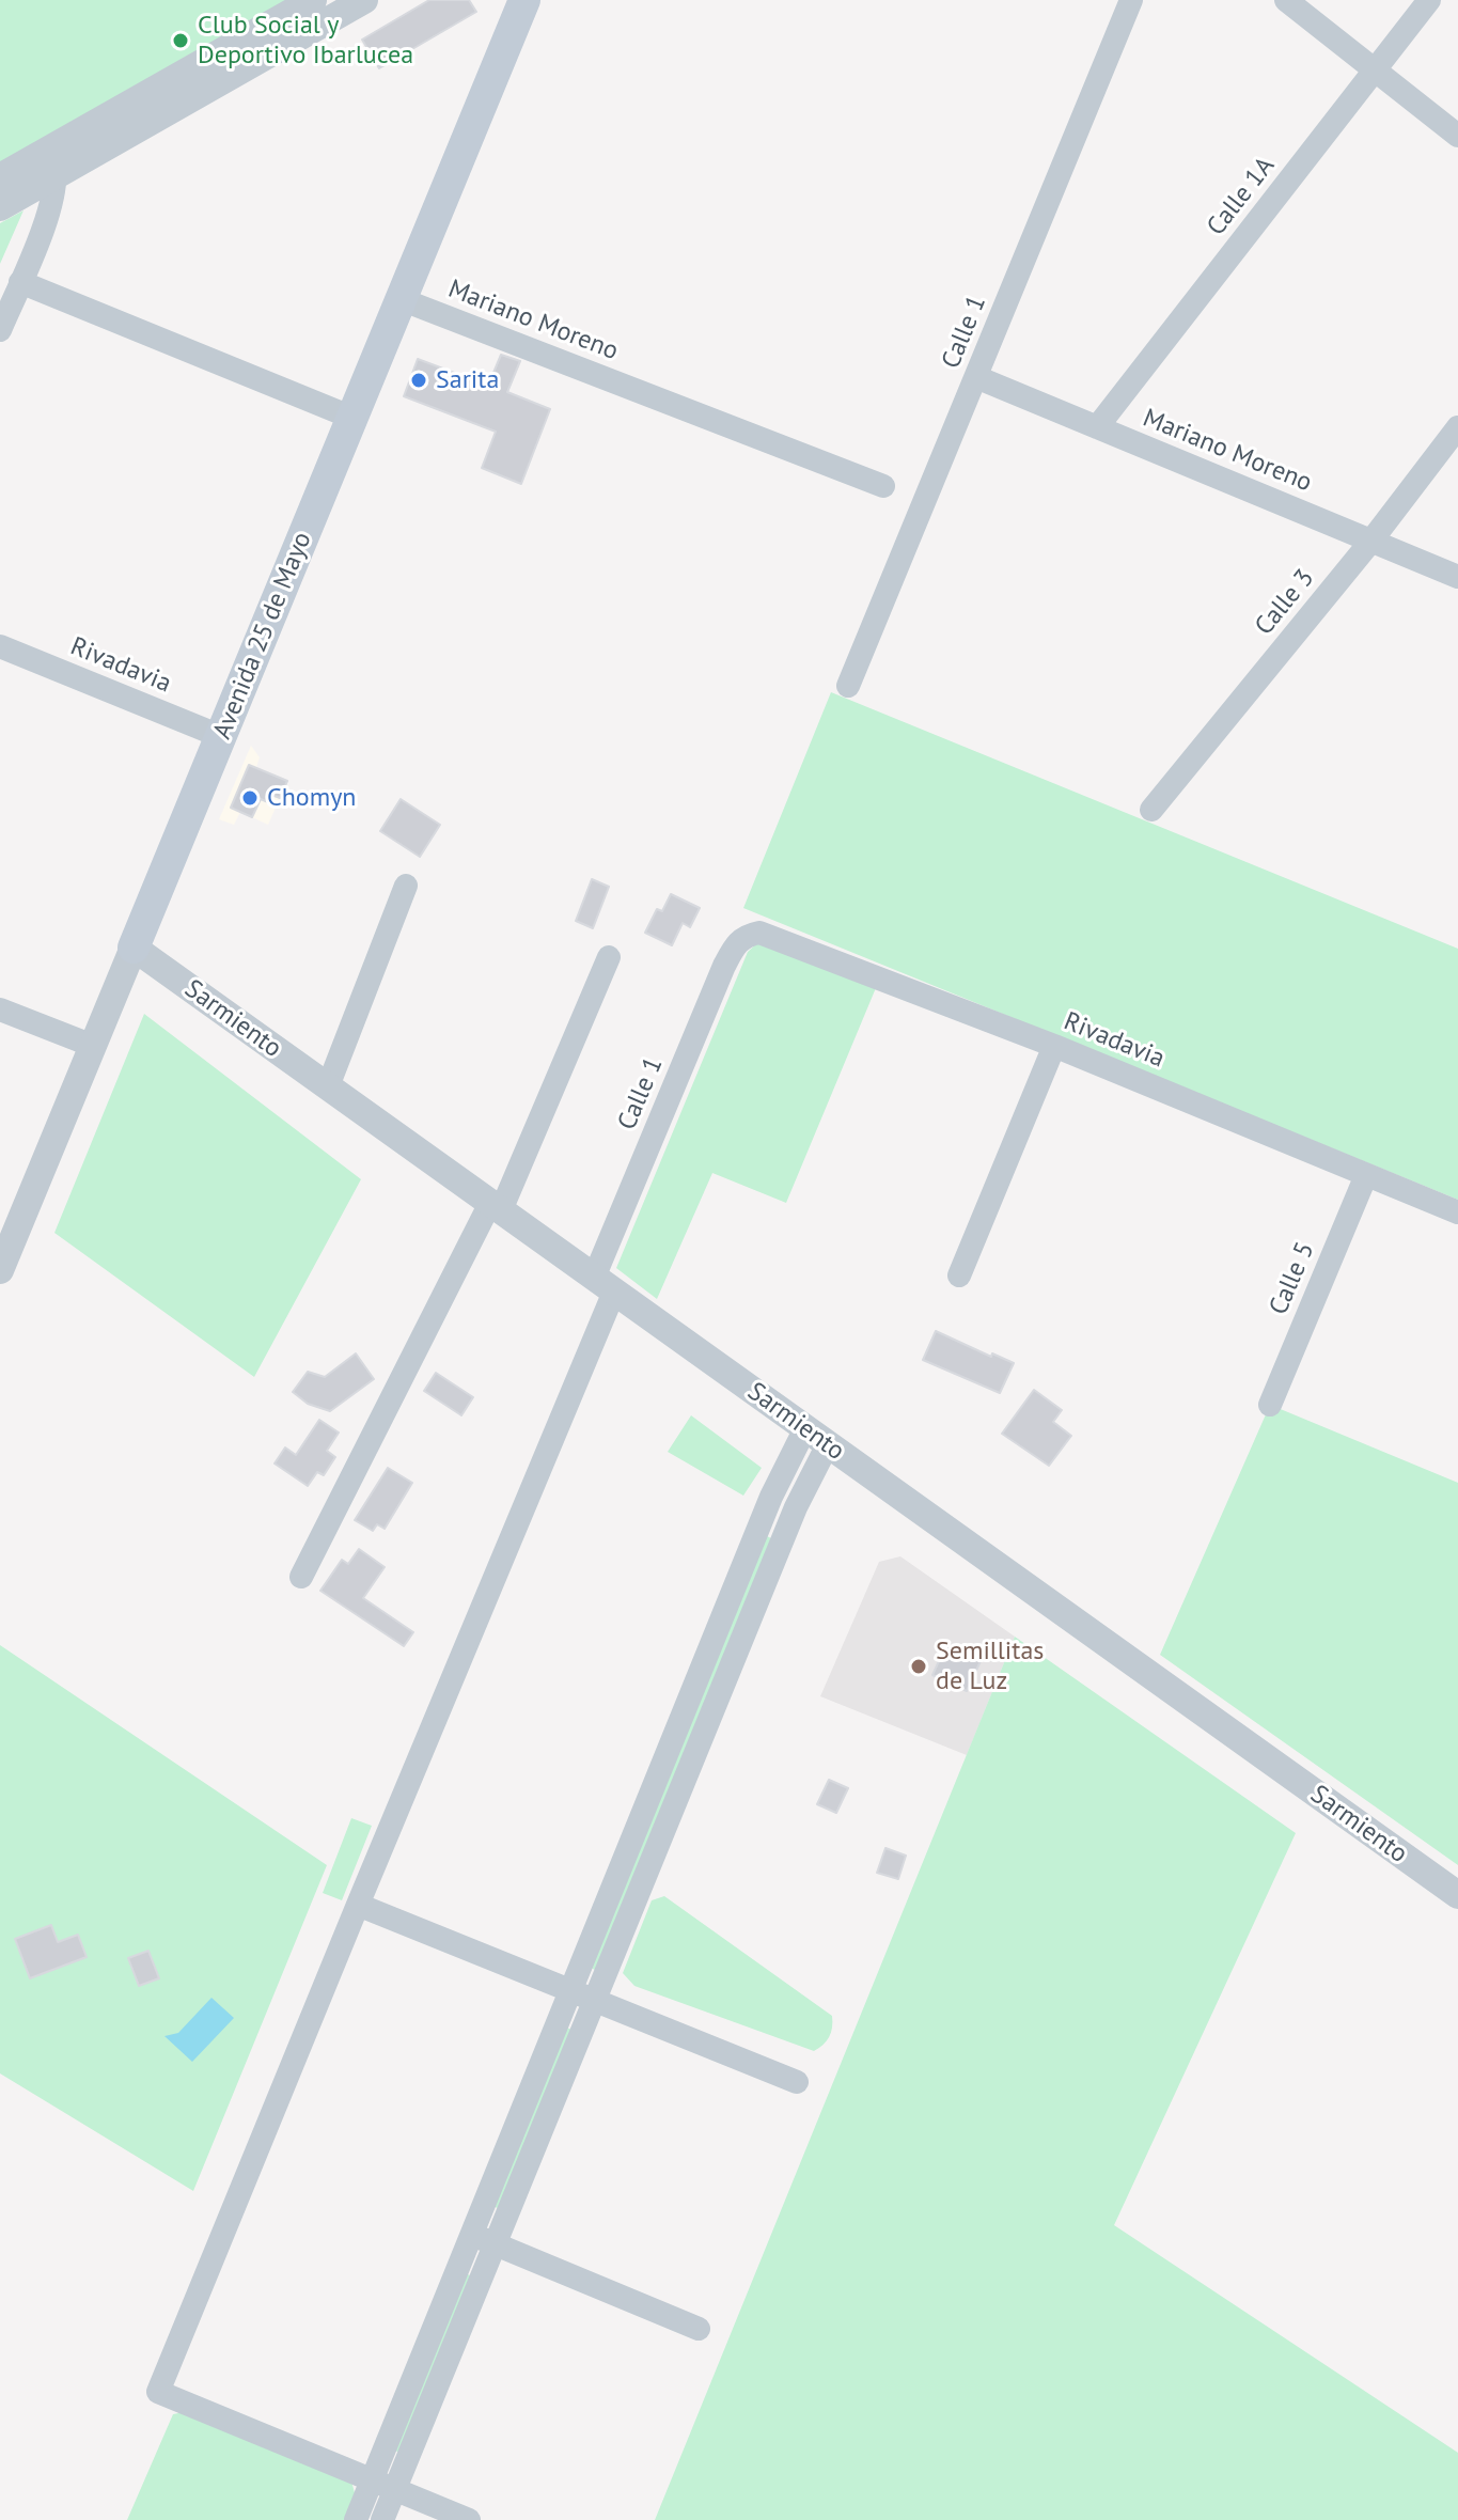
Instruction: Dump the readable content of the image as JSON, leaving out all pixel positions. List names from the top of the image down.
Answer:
{
  "streets": {
    "main road": ["Avenida 25 de Mayo"],
    "street": [
      "Calle 1A",
      "Mariano Moreno",
      "Calle 1",
      "Calle 3",
      "Rivadavia",
      "Sarmiento",
      "Calle 5"
    ]
  },
  "crossings": [
    ["Calle 1A", "Mariano Moreno"],
    ["Mariano Moreno", "Calle 1"],
    ["Mariano Moreno", "Calle 3"],
    ["Mariano Moreno", "Avenida 25 de Mayo"],
    ["Calle 1", "Rivadavia"],
    ["Calle 1", "Sarmiento"],
    ["Avenida 25 de Mayo", "Rivadavia"],
    ["Avenida 25 de Mayo", "Sarmiento"],
    ["Rivadavia", "Calle 5"]
  ],
  "places": [
    "Club Social y Deportivo Ibarlucea",
    "Sarita",
    "Chomyn",
    "Semillitas de Luz"
  ]
}
